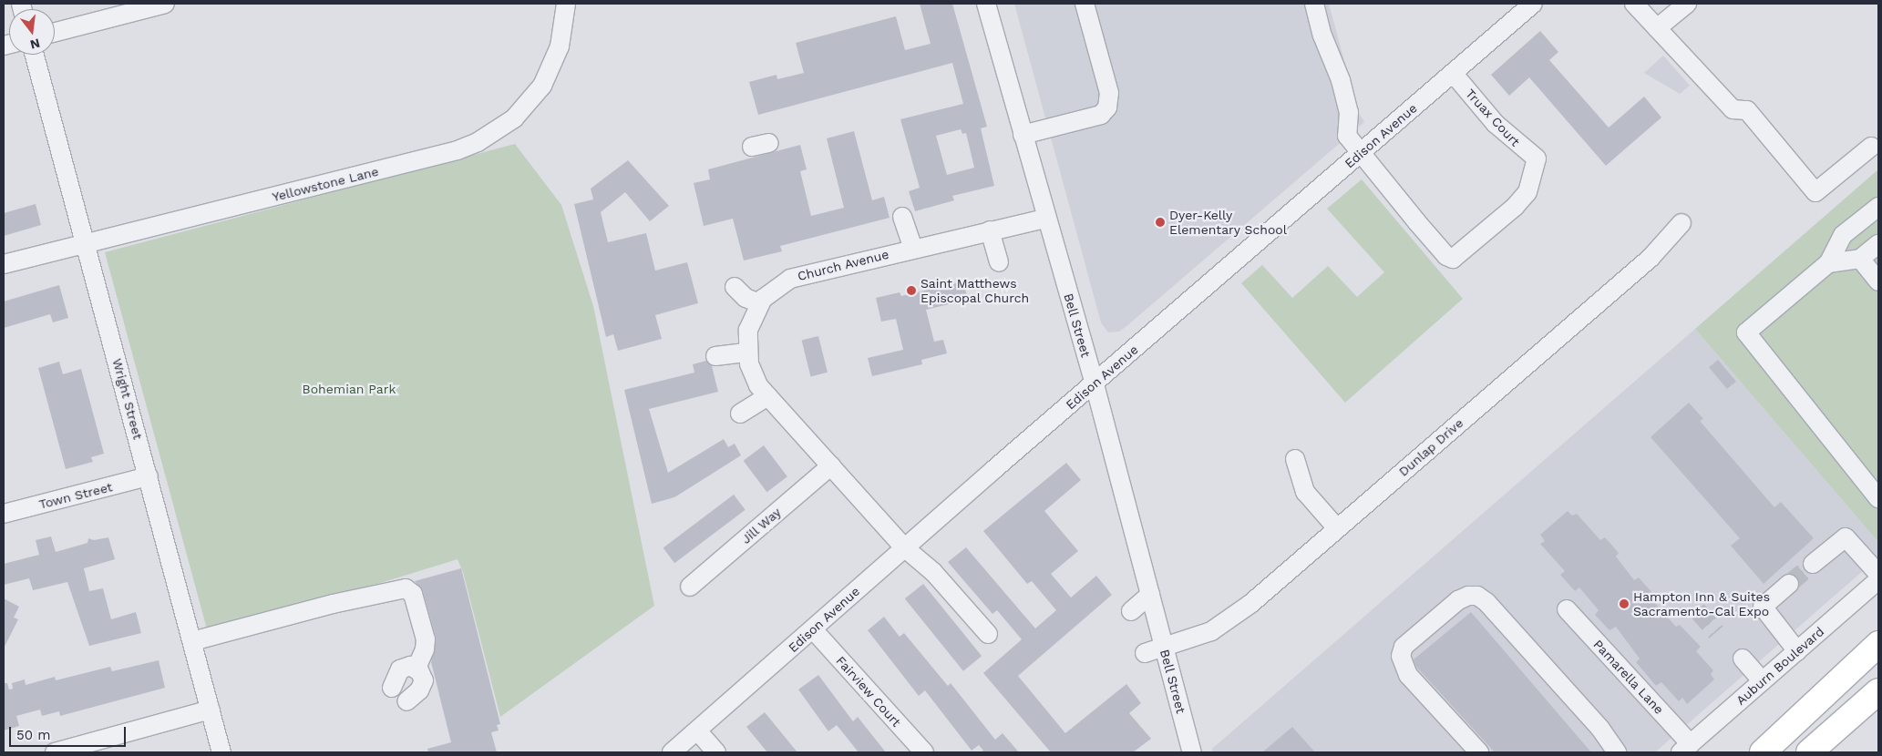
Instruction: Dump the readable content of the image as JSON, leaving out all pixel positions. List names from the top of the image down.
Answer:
{
  "streets": {
    "street": [
      "Truax Court",
      "Edison Avenue",
      "Yellowstone Lane",
      "Church Avenue",
      "Bell Street",
      "Wright Street",
      "Dunlap Drive",
      "Town Street",
      "Jill Way",
      "Auburn Boulevard",
      "Pamarella Lane",
      "Fairview Court"
    ]
  },
  "crossings": [
    ["Truax Court", "Edison Avenue"],
    ["Edison Avenue", "Church Avenue"],
    ["Edison Avenue", "Bell Street"],
    ["Edison Avenue", "Fairview Court"],
    ["Yellowstone Lane", "Wright Street"],
    ["Church Avenue", "Bell Street"],
    ["Church Avenue", "Jill Way"],
    ["Bell Street", "Dunlap Drive"],
    ["Wright Street", "Town Street"],
    ["Auburn Boulevard", "Pamarella Lane"]
  ],
  "parks": ["Bohemian Park"],
  "places": ["Dyer-Kelly Elementary School", "Saint Matthews Episcopal Church", "Hampton Inn & Suites Sacramento-Cal Expo"],
  "scale_bar": "50 m",
  "north": "bottom"
}
